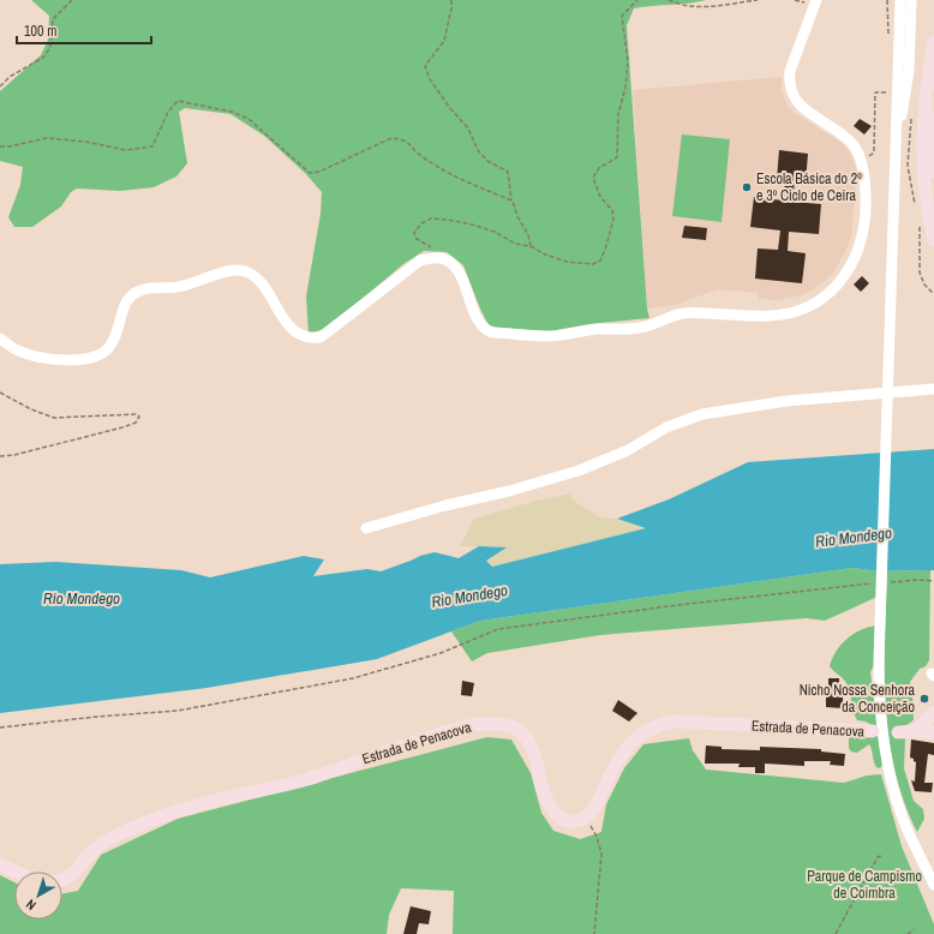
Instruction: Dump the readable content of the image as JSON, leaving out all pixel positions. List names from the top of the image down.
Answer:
{
  "streets": {
    "main road": ["Estrada de Penacova"]
  },
  "water": ["Rio Mondego"],
  "parks": ["Parque de Campismo de Coimbra"],
  "places": ["Escola Básica do 2º e 3º Ciclo de Ceira", "Nicho Nossa Senhora da Conceição"],
  "scale_bar": "100 m",
  "north": "bottom left"
}
